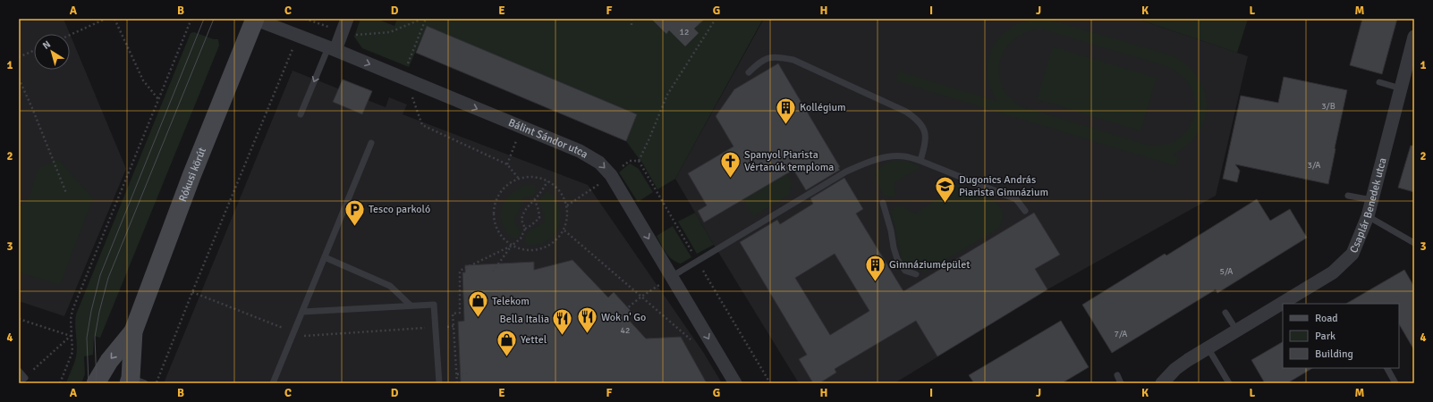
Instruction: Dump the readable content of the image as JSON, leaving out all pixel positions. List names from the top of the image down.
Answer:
{
  "streets": {
    "main road": ["Rókusi körút"],
    "street": ["Bálint Sándor utca", "Csaplár Benedek utca"]
  },
  "crossings": [
    ["Bálint Sándor utca", "Rókusi körút"]
  ],
  "one_way": ["Bálint Sándor utca"],
  "places": {
    "building": ["Kollégium", "Gimnáziumépület"],
    "church": ["Spanyol Piarista Vértanúk temploma"],
    "school or university": ["Dugonics András Piarista Gimnázium"],
    "parking": ["Tesco parkoló"],
    "shop": ["Telekom", "Yettel"],
    "restaurant": ["Wok n' Go", "Bella Italia"]
  },
  "house_numbers": [
    "12",
    "3/B",
    "3/A",
    "5/A",
    "42",
    "7/A"
  ],
  "legend": ["Road", "Park", "Building"],
  "north": "top left",
  "grid": {
    "columns": [
      "A",
      "B",
      "C",
      "D",
      "E",
      "F",
      "G",
      "H",
      "I",
      "J",
      "K",
      "L",
      "M"
    ],
    "rows": [
      "1",
      "2",
      "3",
      "4"
    ]
  }
}
